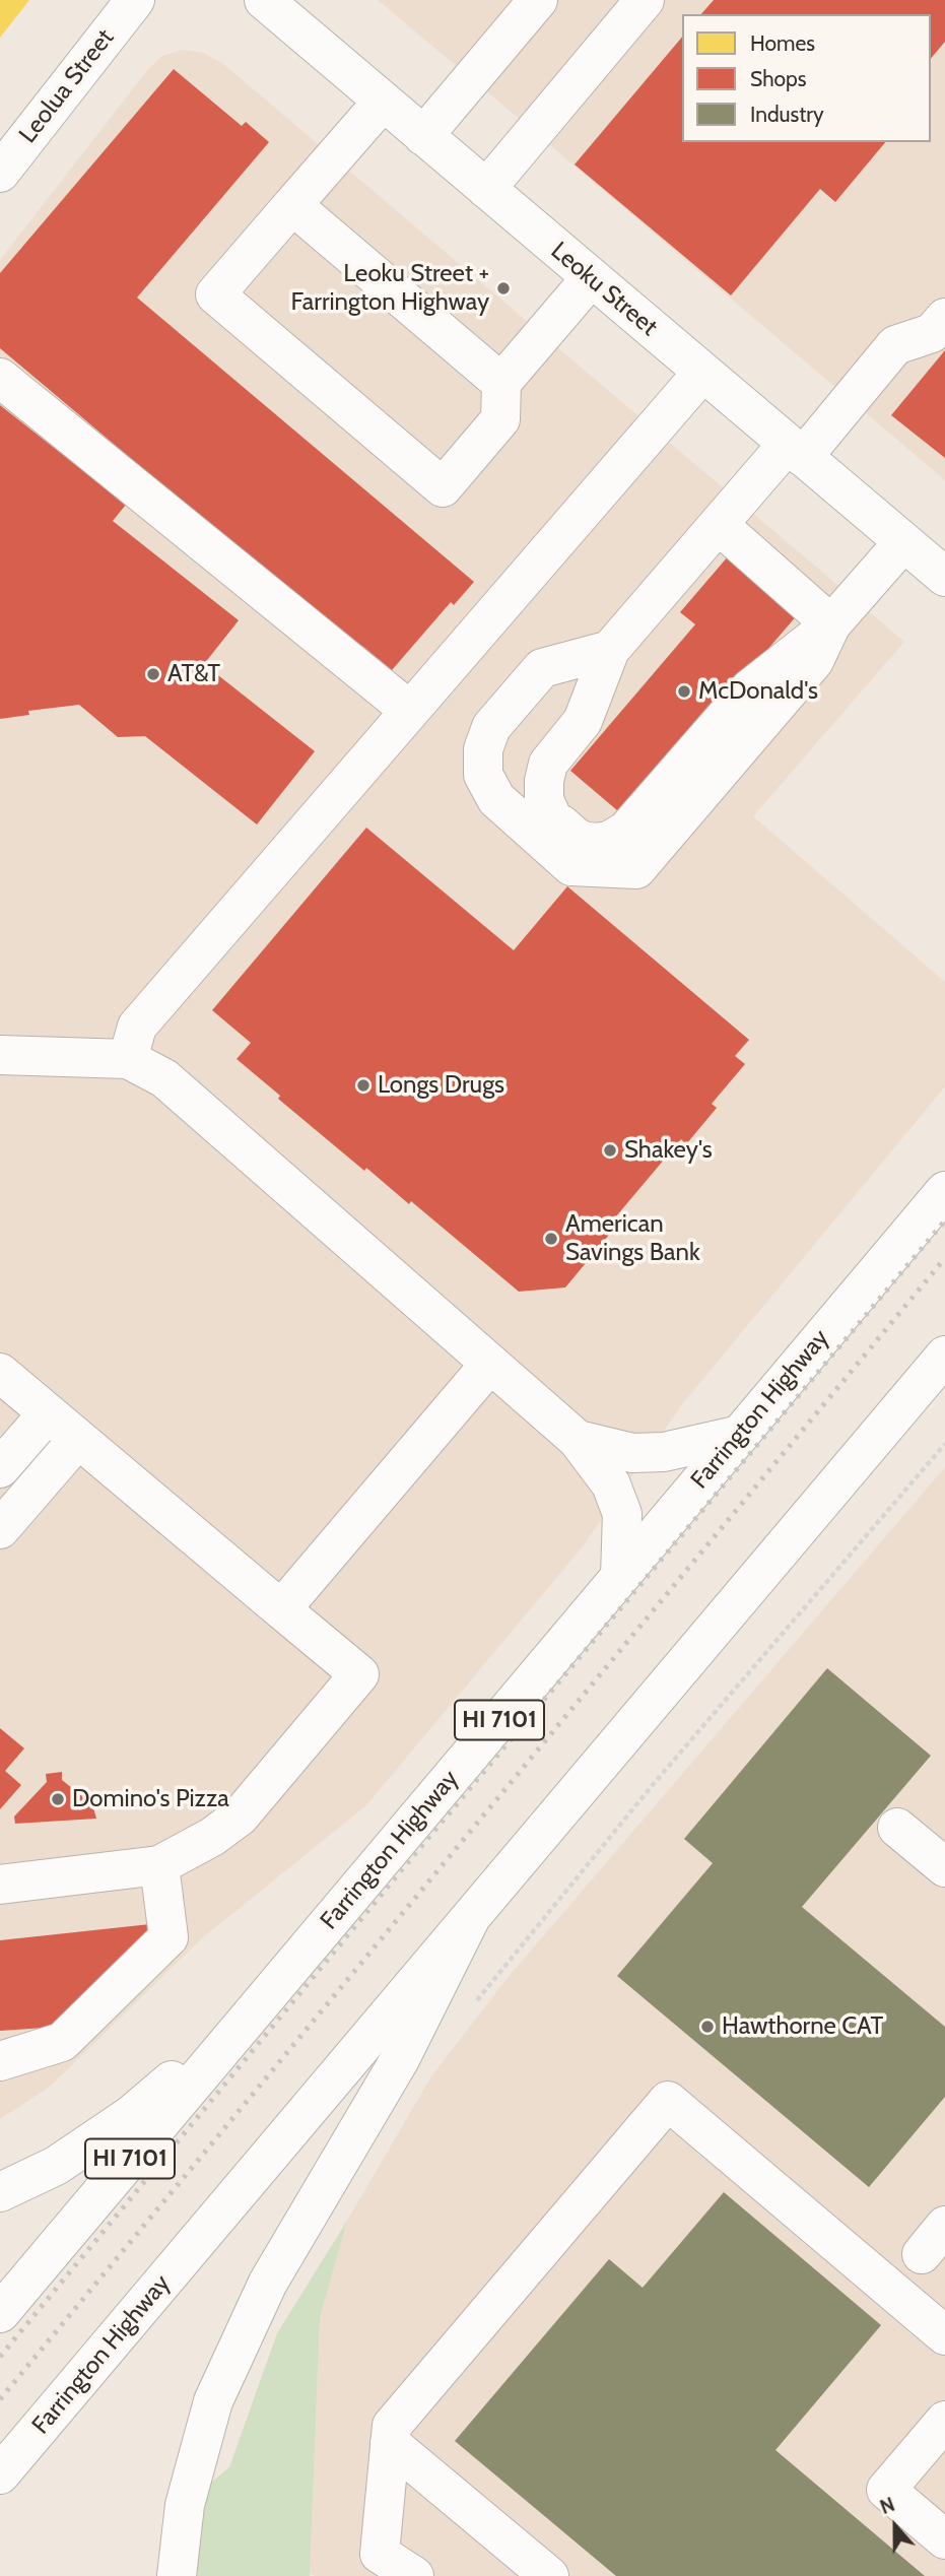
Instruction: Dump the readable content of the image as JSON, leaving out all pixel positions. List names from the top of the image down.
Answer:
{
  "streets": {
    "main road": [
      "Leolua Street",
      "Leoku Street",
      "Farrington Highway",
      "HI 7101"
    ]
  },
  "places": [
    "Leoku Street + Farrington Highway",
    "AT&T",
    "McDonald's",
    "Longs Drugs",
    "Shakey's",
    "American Savings Bank",
    "Domino's Pizza",
    "Hawthorne CAT"
  ],
  "legend": ["Homes", "Shops", "Industry"],
  "north": "top"
}
